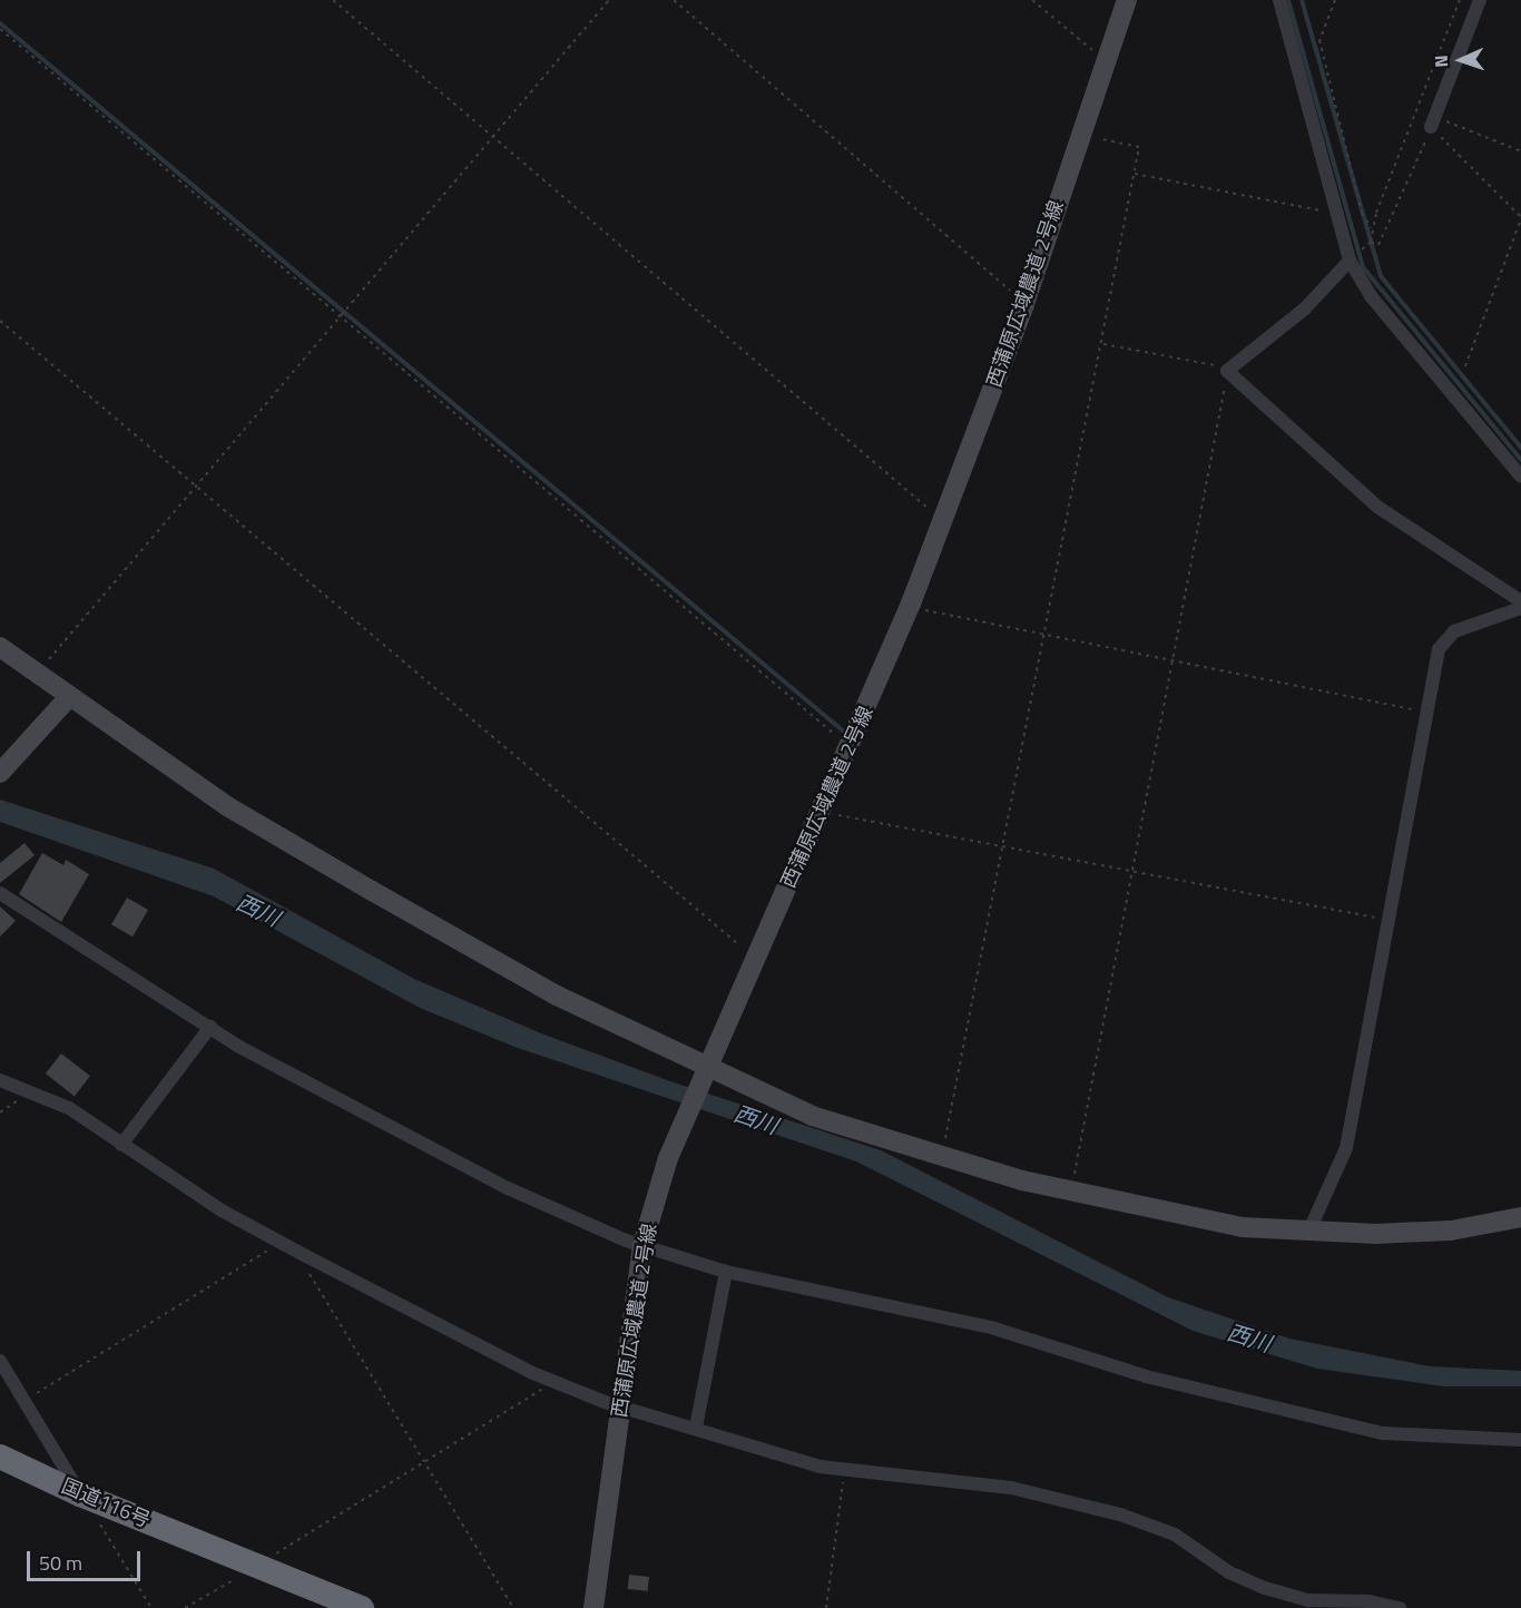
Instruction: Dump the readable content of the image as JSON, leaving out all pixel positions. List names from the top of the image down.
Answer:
{
  "streets": {
    "highway": ["国道116号"],
    "street": ["西蒲原広域農道 2号線"]
  },
  "water": ["西川"],
  "scale_bar": "50 m",
  "north": "left"
}
